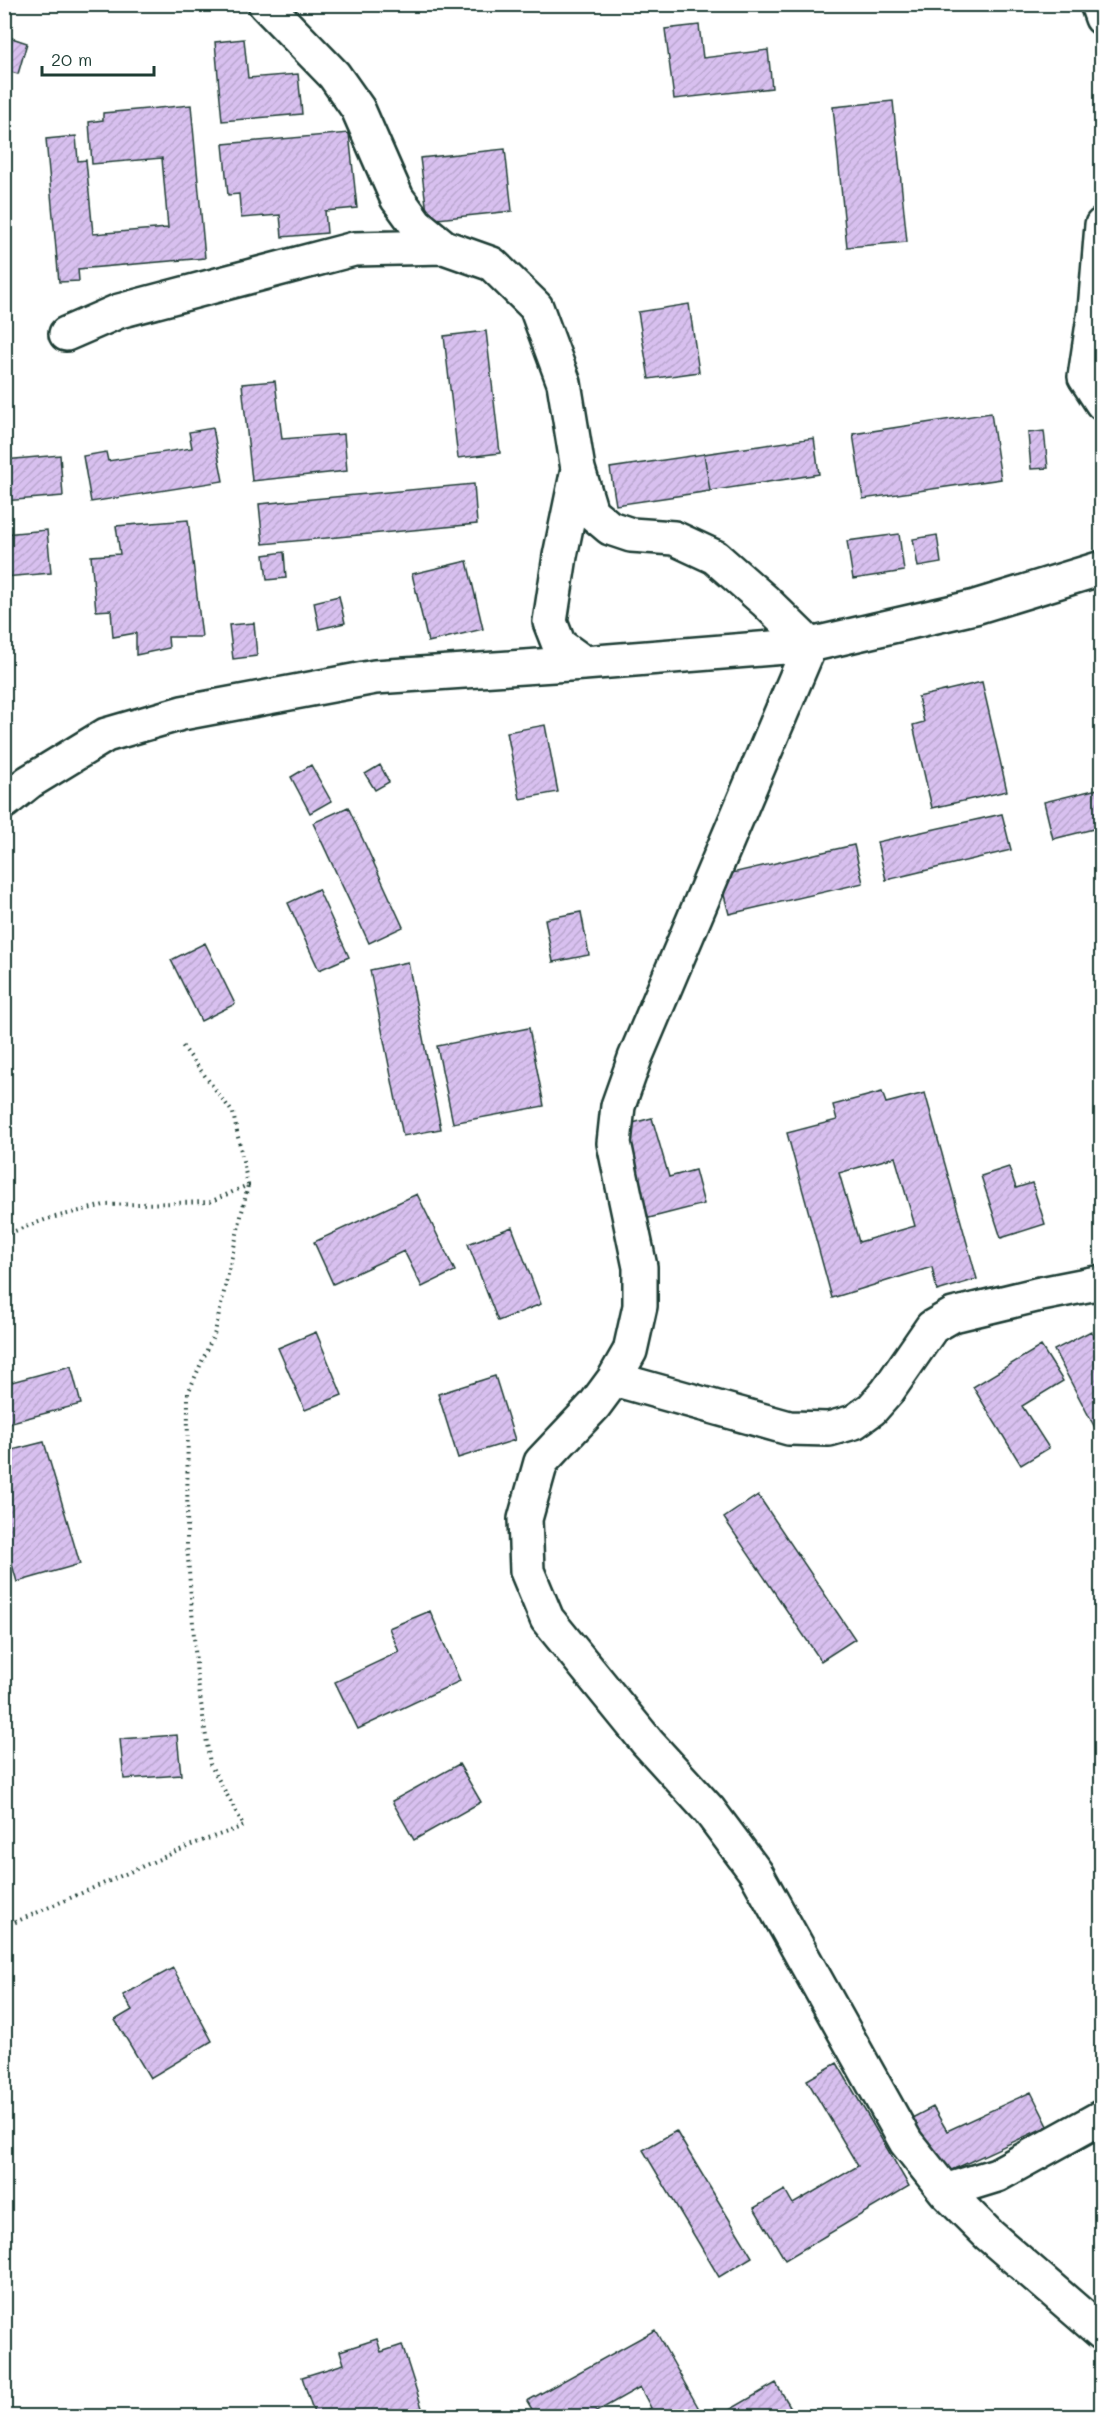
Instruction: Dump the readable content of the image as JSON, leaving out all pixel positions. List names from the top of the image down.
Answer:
{
  "scale_bar": "20 m"
}
